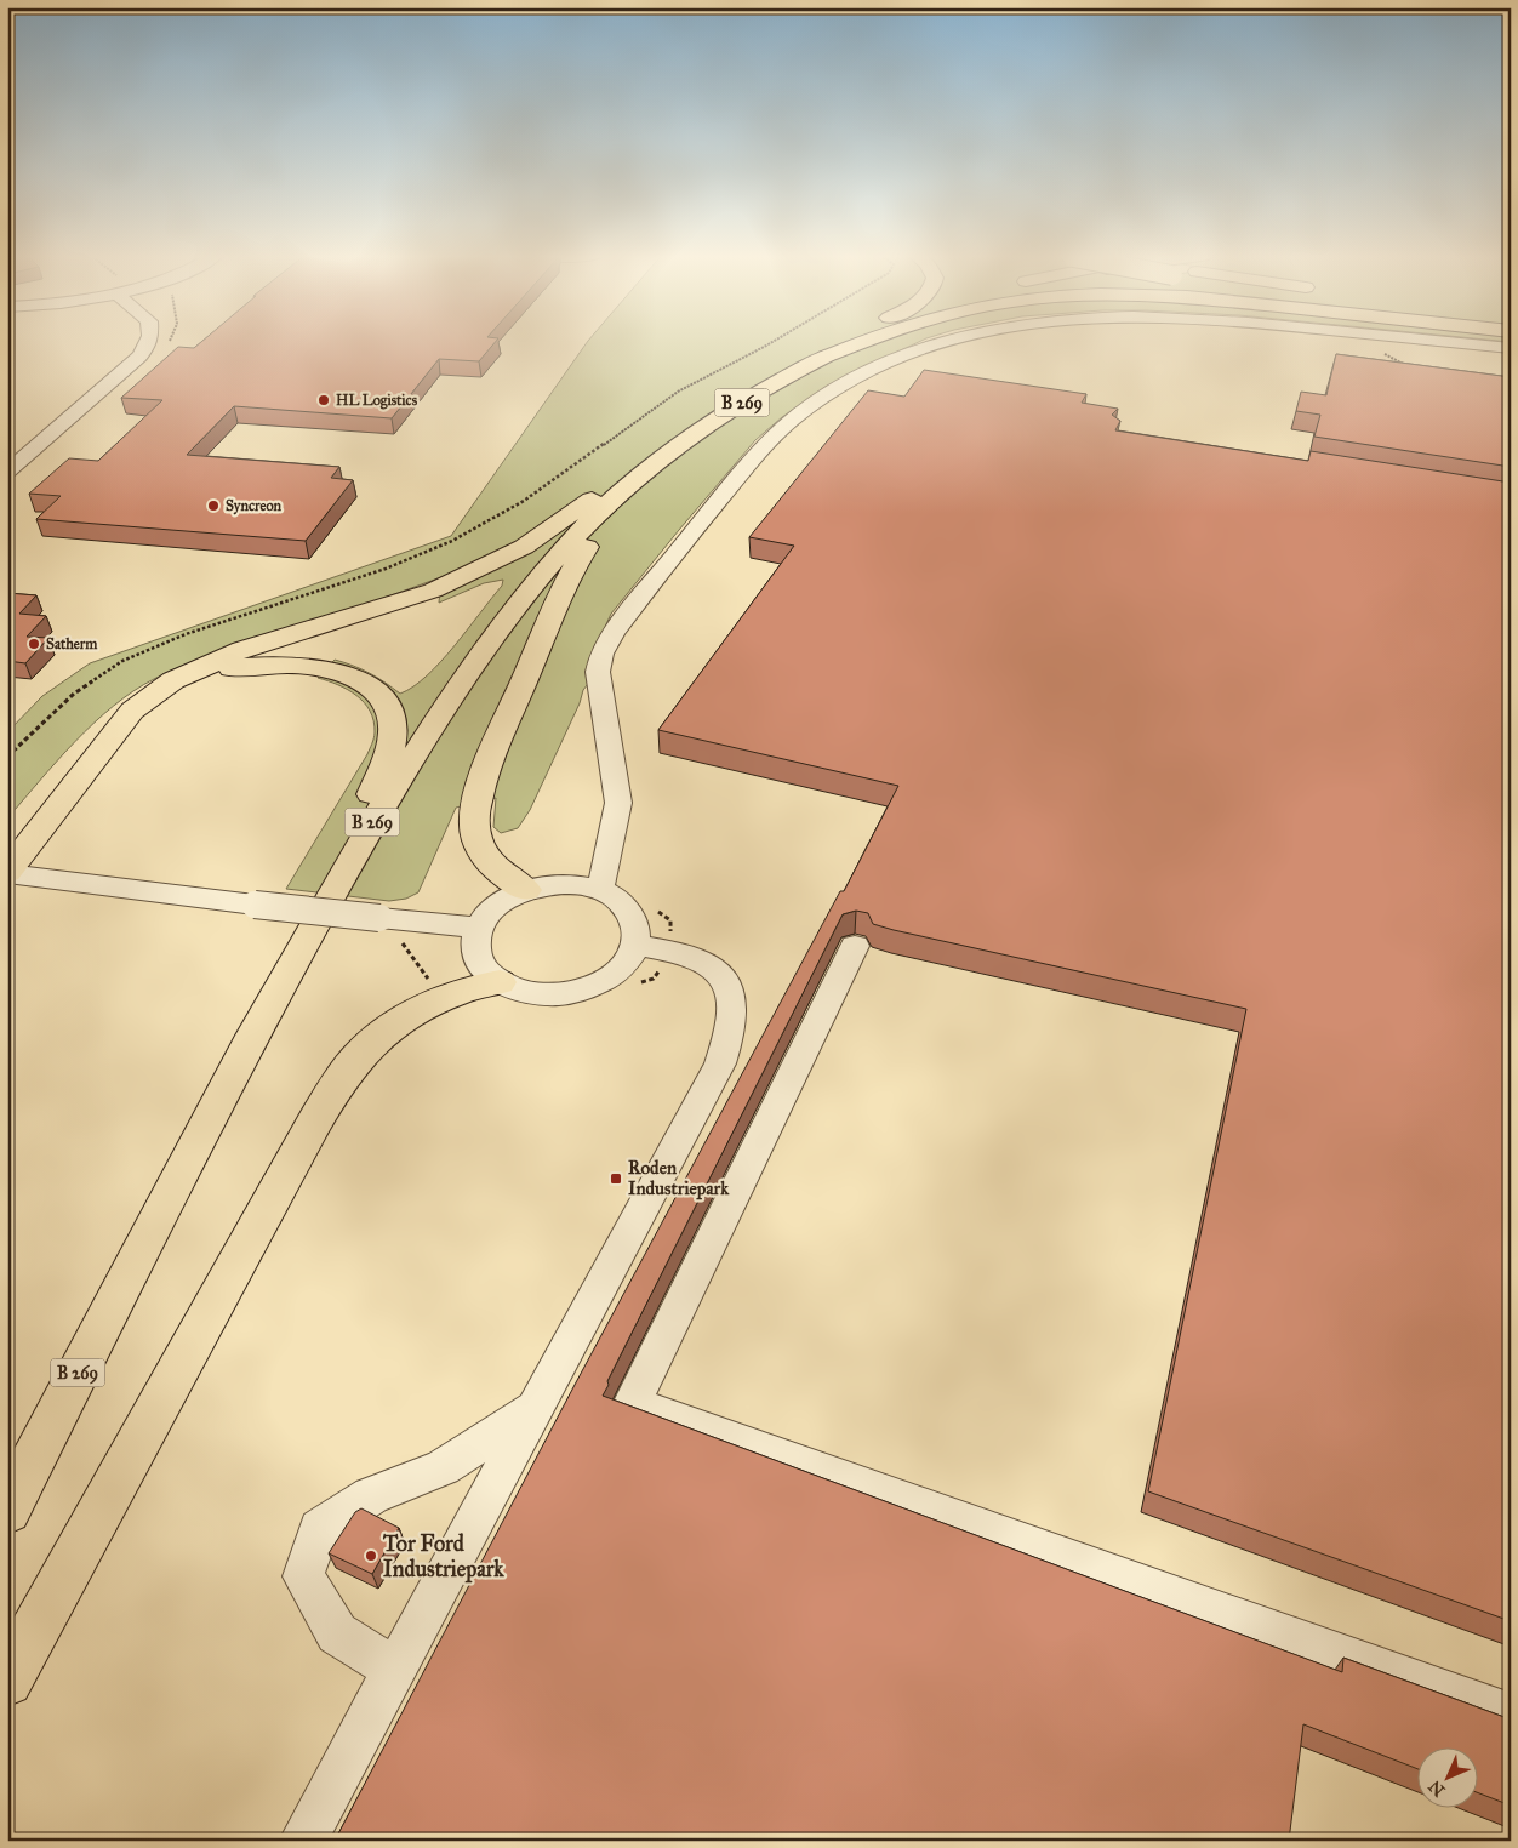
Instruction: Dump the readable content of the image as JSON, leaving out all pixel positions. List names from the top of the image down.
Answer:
{
  "streets": {
    "main road": ["B 269"]
  },
  "places": {
    "other": [
      "HL Logistics",
      "Syncreon",
      "Satherm",
      "Tor Ford Industriepark"
    ],
    "transit": ["Roden Industriepark"]
  },
  "north": "bottom left"
}
